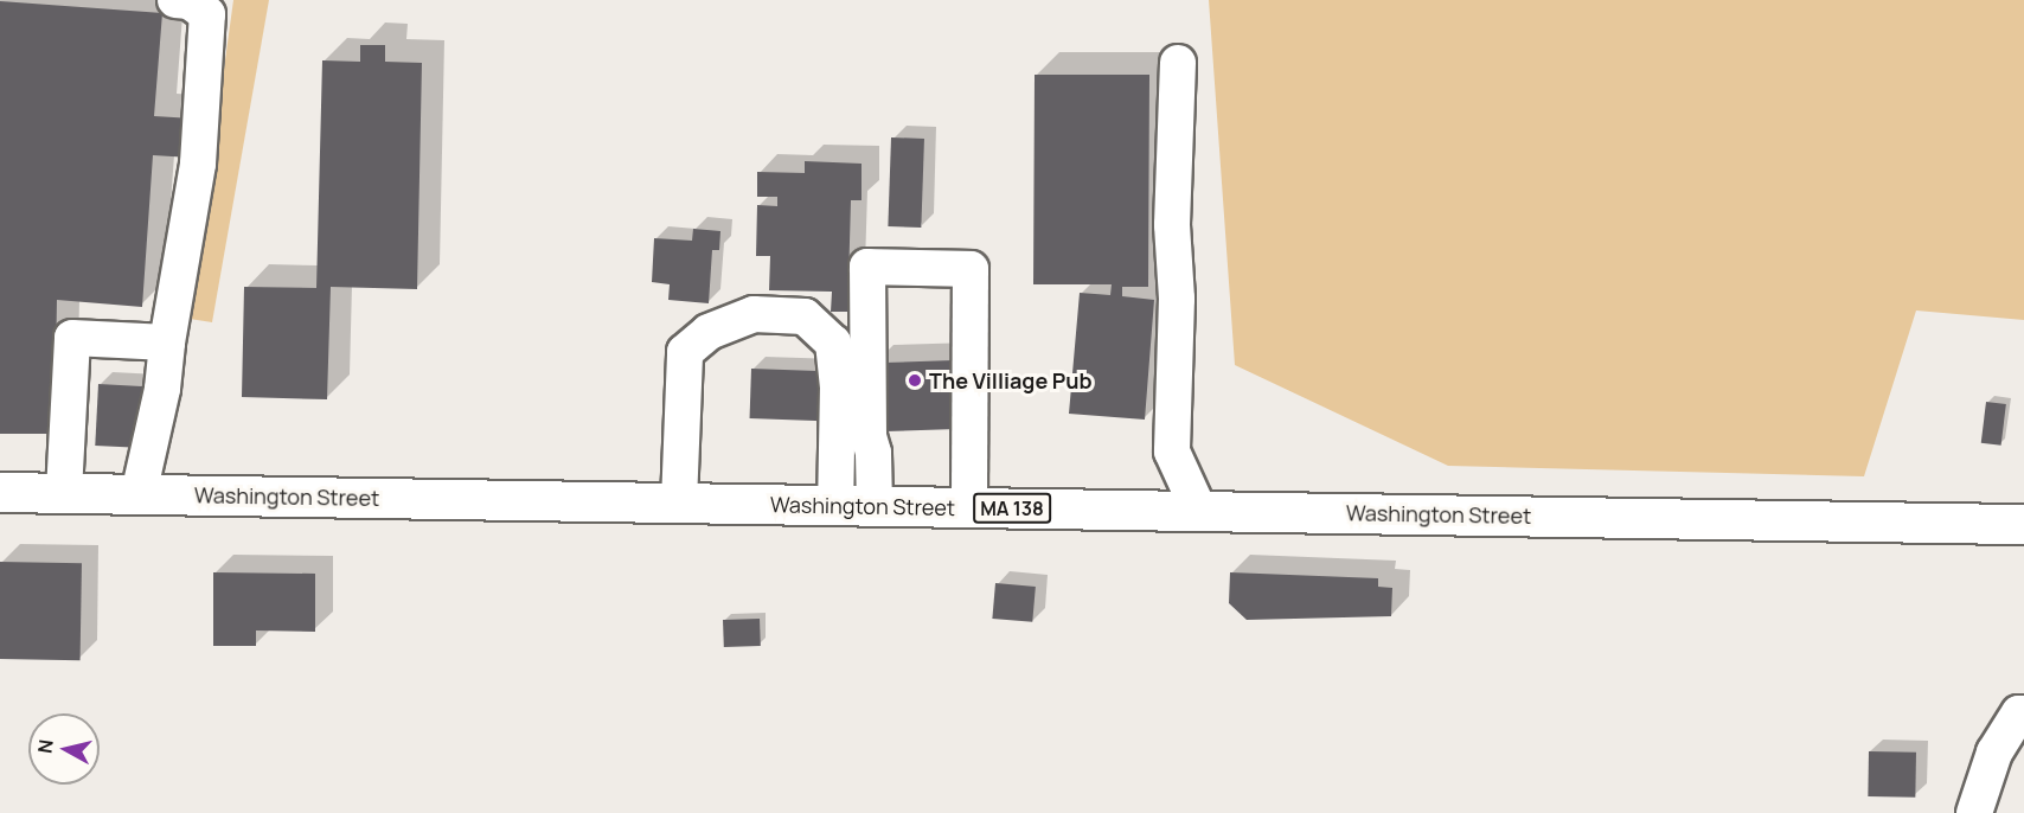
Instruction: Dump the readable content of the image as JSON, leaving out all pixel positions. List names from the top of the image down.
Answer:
{
  "streets": {
    "main road": ["Washington Street", "MA 138"]
  },
  "places": ["The Villiage Pub"],
  "north": "left"
}
